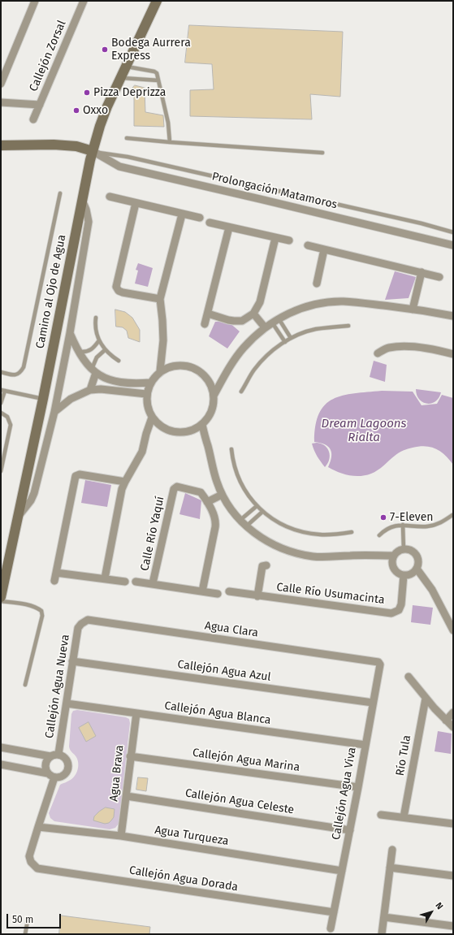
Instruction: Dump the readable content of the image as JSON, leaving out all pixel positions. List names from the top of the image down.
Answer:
{
  "streets": {
    "street": [
      "Callejón Zorsal",
      "Prolongación Matamoros",
      "Camino al Ojo de Agua",
      "Calle Río Yaquí",
      "Calle Río Usumacinta",
      "Agua Clara",
      "Callejón Agua Azul",
      "Callejón Agua Nueva",
      "Callejón Agua Blanca",
      "Río Tula",
      "Callejón Agua Marina",
      "Agua Brava",
      "Callejón Agua Viva",
      "Callejón Agua Celeste",
      "Agua Turqueza",
      "Callejón Agua Dorada"
    ]
  },
  "crossings": [
    ["Prolongación Matamoros", "Camino al Ojo de Agua"],
    ["Agua Clara", "Callejón Agua Nueva"],
    ["Agua Clara", "Callejón Agua Viva"],
    ["Callejón Agua Azul", "Callejón Agua Nueva"],
    ["Callejón Agua Azul", "Callejón Agua Viva"],
    ["Callejón Agua Nueva", "Callejón Agua Blanca"],
    ["Callejón Agua Blanca", "Agua Brava"],
    ["Callejón Agua Blanca", "Callejón Agua Viva"],
    ["Callejón Agua Marina", "Agua Brava"],
    ["Callejón Agua Marina", "Callejón Agua Viva"],
    ["Agua Brava", "Callejón Agua Celeste"],
    ["Agua Brava", "Agua Turqueza"],
    ["Callejón Agua Viva", "Callejón Agua Celeste"],
    ["Callejón Agua Viva", "Agua Turqueza"],
    ["Callejón Agua Viva", "Callejón Agua Dorada"],
    ["Agua Turqueza", "Callejón Agua Dorada"]
  ],
  "water": ["Dream Lagoons Rialta"],
  "places": [
    "Bodega Aurrera Express",
    "Pizza Deprizza",
    "Oxxo",
    "7-Eleven"
  ],
  "scale_bar": "50 m",
  "north": "top right"
}
